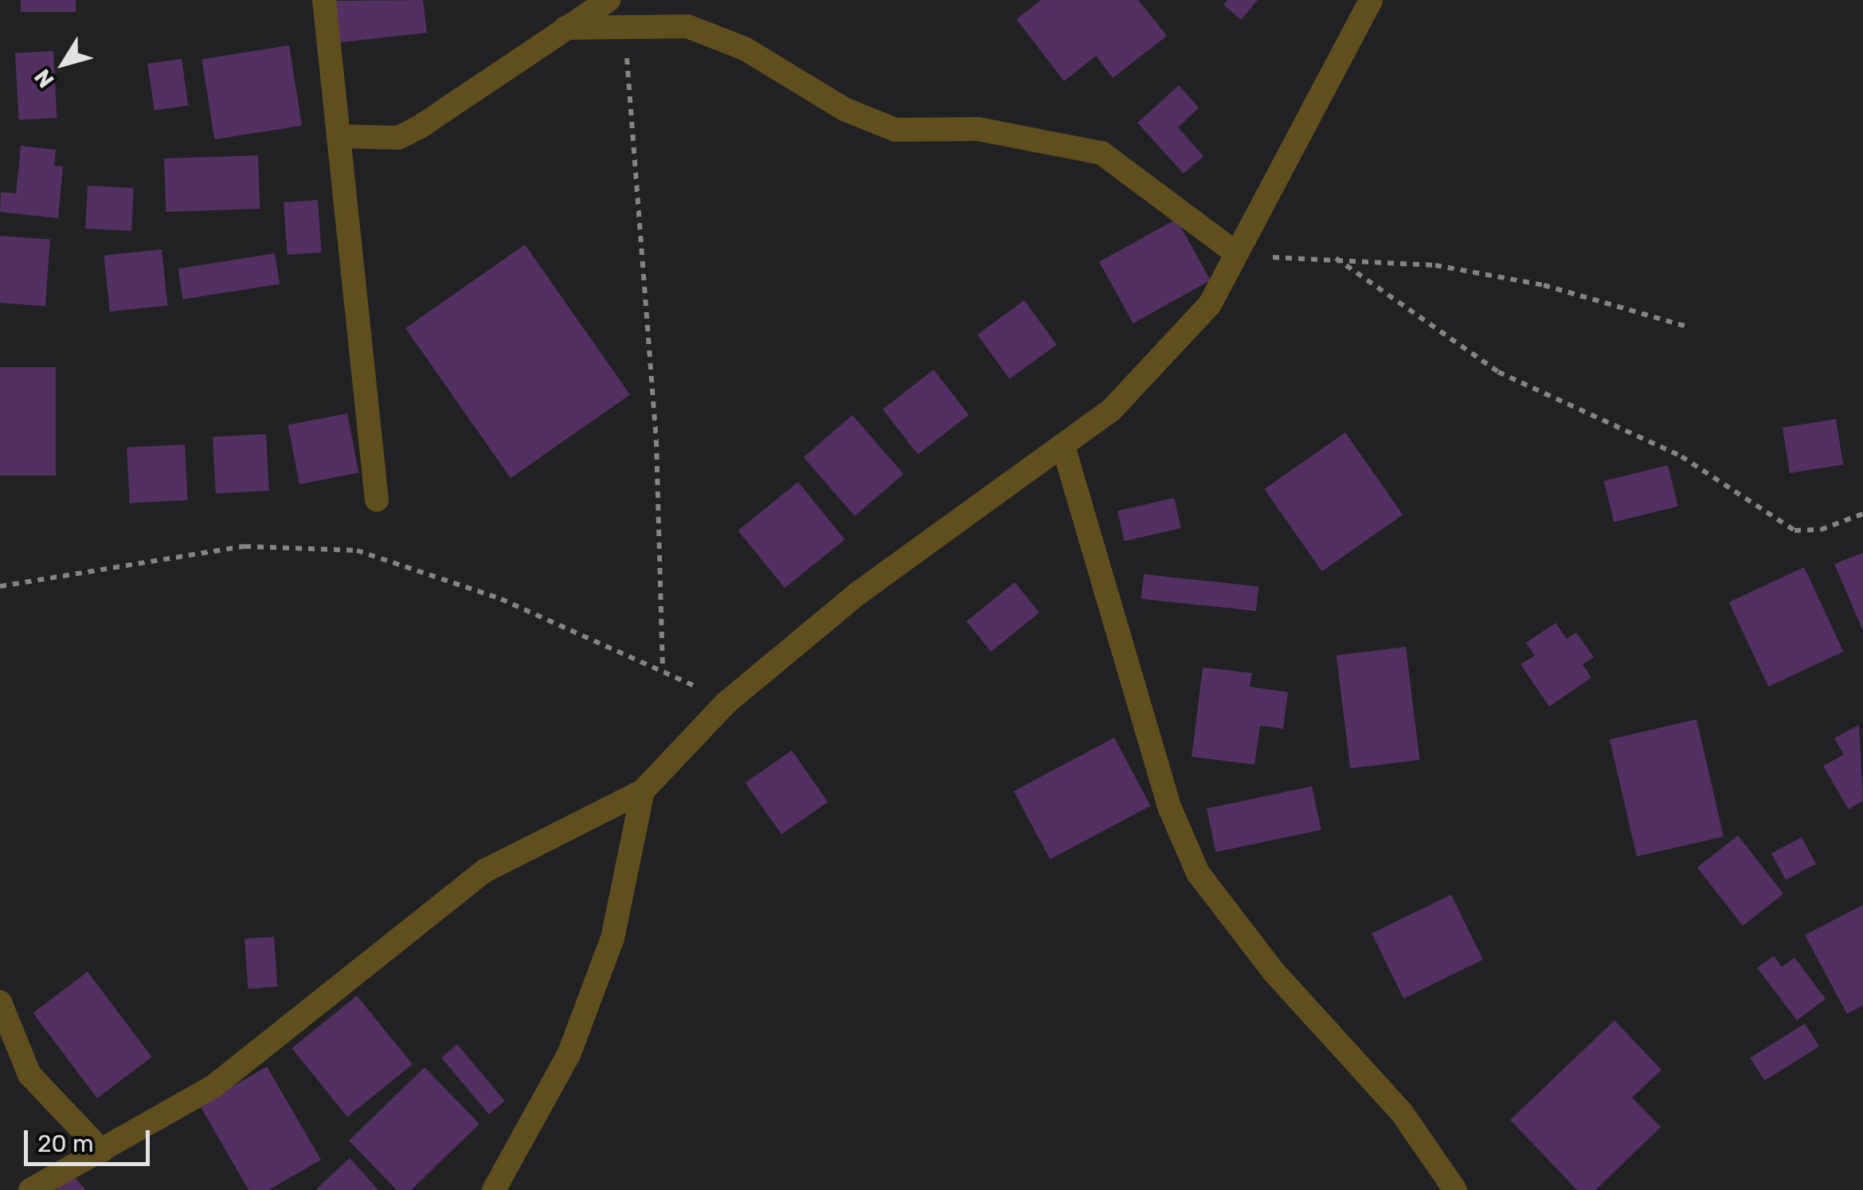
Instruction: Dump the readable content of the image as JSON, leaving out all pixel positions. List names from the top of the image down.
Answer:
{
  "scale_bar": "20 m",
  "north": "bottom left"
}
